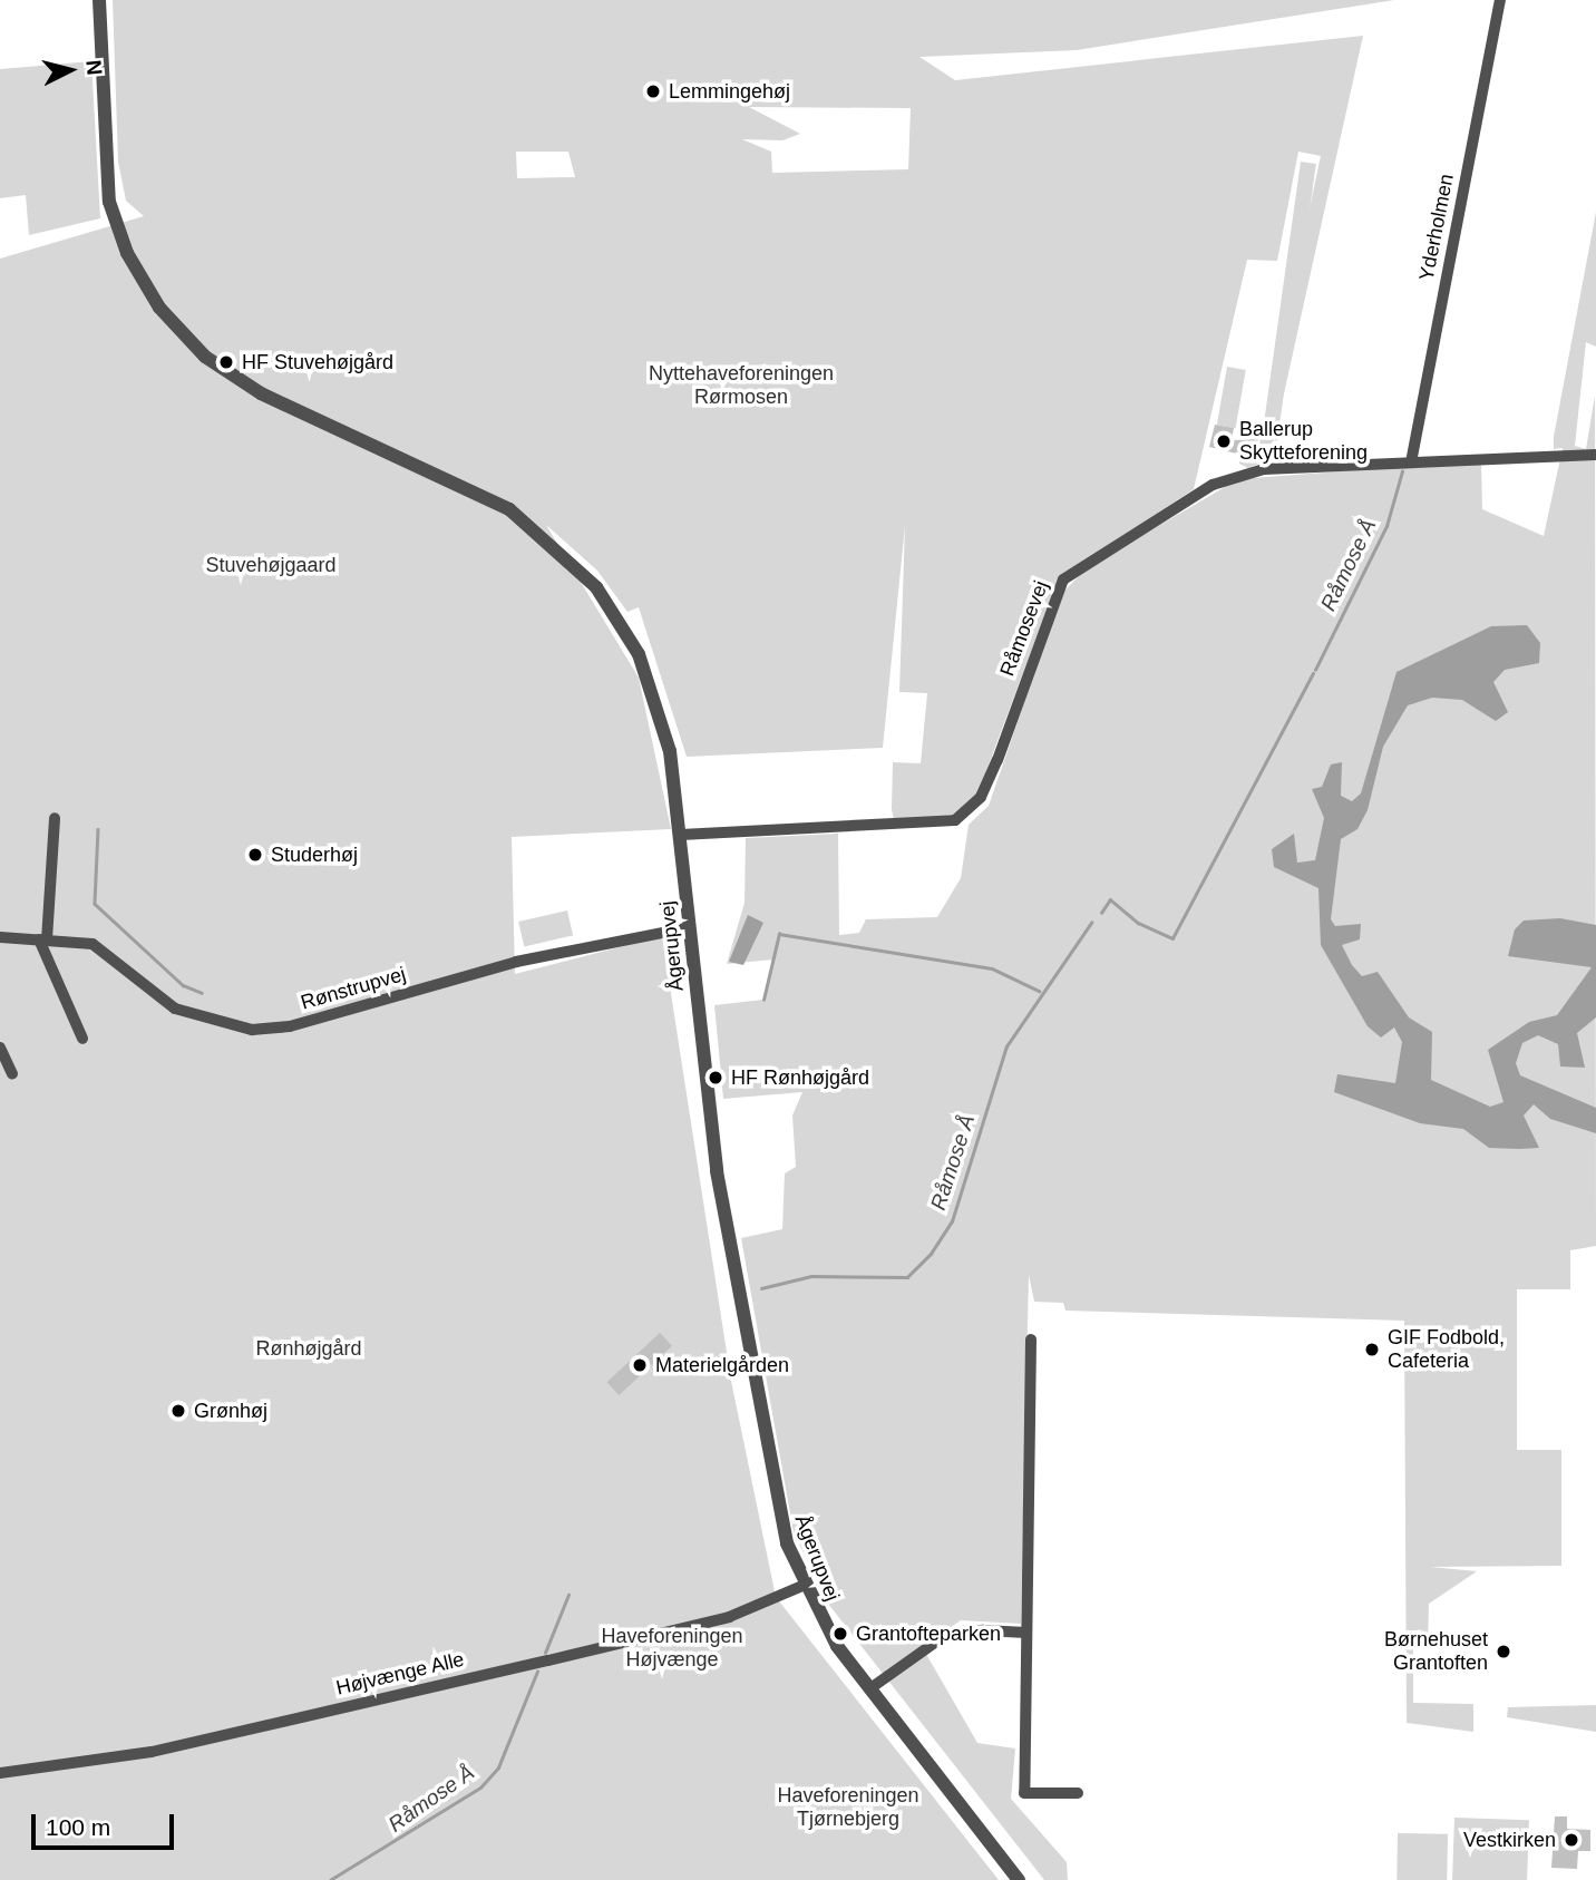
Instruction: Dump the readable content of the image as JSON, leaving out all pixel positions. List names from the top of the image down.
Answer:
{
  "streets": {
    "street": [
      "Yderholmen",
      "Råmosevej",
      "Ågerupvej",
      "Rønstrupvej",
      "Højvænge Alle"
    ]
  },
  "crossings": [
    ["Yderholmen", "Råmosevej"],
    ["Råmosevej", "Ågerupvej"],
    ["Ågerupvej", "Rønstrupvej"],
    ["Ågerupvej", "Højvænge Alle"]
  ],
  "water": ["Råmose Å"],
  "parks": [
    "Nyttehaveforeningen Rørmosen",
    "Stuvehøjgaard",
    "Rønhøjgård",
    "Haveforeningen Højvænge",
    "Haveforeningen Tjørnebjerg"
  ],
  "places": [
    "Lemmingehøj",
    "HF Stuvehøjgård",
    "Ballerup Skytteforening",
    "Studerhøj",
    "HF Rønhøjgård",
    "GIF Fodbold, Cafeteria",
    "Materielgården",
    "Grønhøj",
    "Grantofteparken",
    "Børnehuset Grantoften",
    "Vestkirken"
  ],
  "scale_bar": "100 m",
  "north": "right"
}
